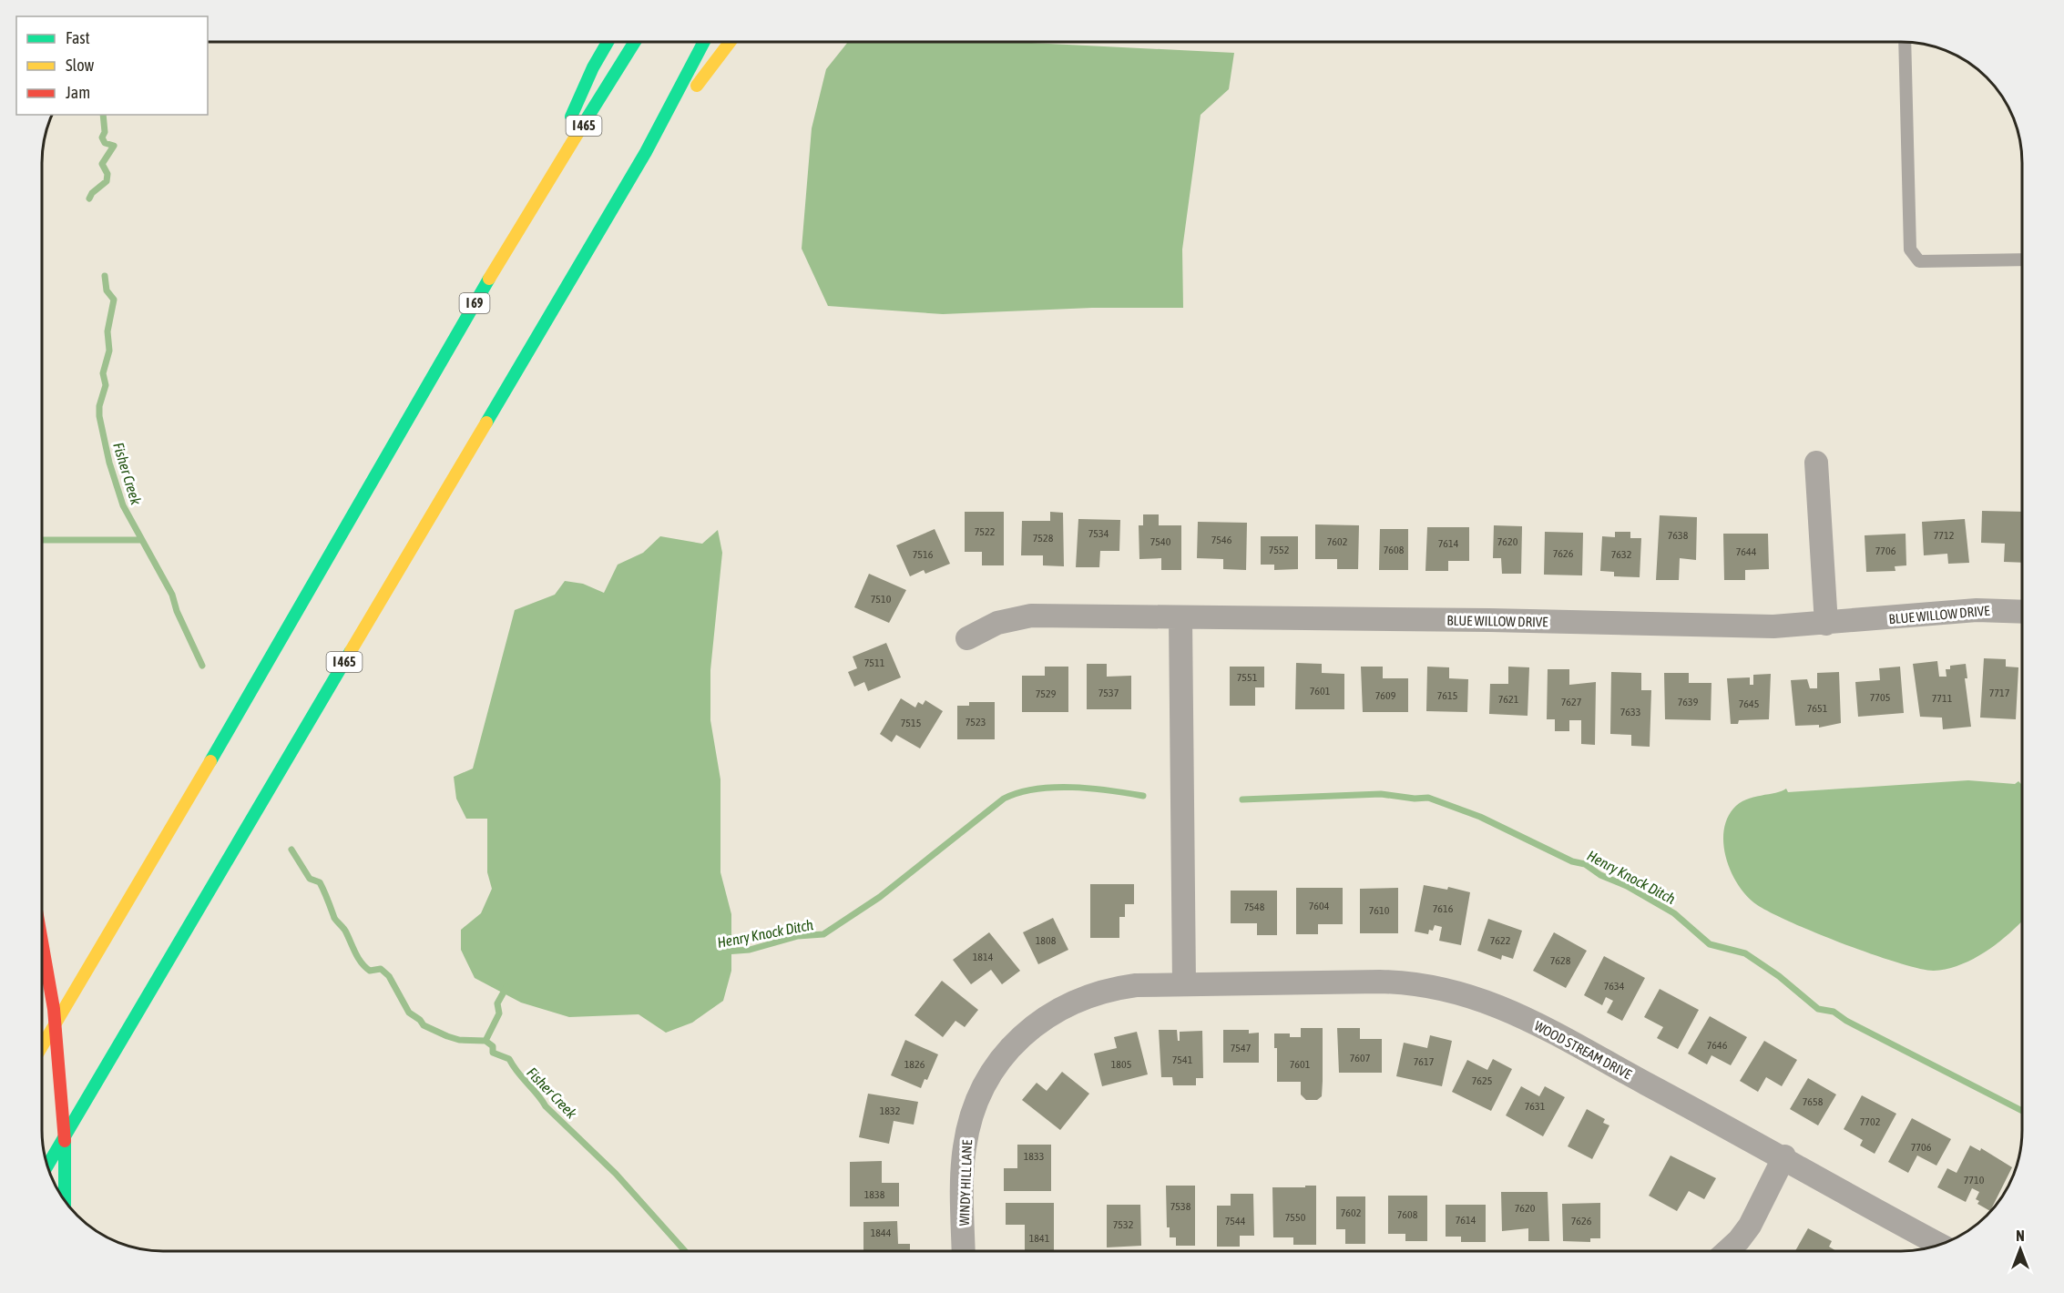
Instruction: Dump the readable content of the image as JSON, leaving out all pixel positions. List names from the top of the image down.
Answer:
{
  "streets": {
    "highway": ["I 465", "I 69"],
    "street": ["BLUE WILLOW DRIVE", "WOOD STREAM DRIVE", "WINDY HILL LANE"]
  },
  "crossings": [
    ["I 465", "I 69"],
    ["WOOD STREAM DRIVE", "WINDY HILL LANE"]
  ],
  "water": ["Fisher Creek", "Henry Knock Ditch"],
  "house_numbers": [
    "7522",
    "7534",
    "7638",
    "7712",
    "7528",
    "7546",
    "7540",
    "7602",
    "7620",
    "7614",
    "7552",
    "7608",
    "7706",
    "7644",
    "7626",
    "7516",
    "7632",
    "7510",
    "7511",
    "7551",
    "7601",
    "7537",
    "7717",
    "7529",
    "7609",
    "7615",
    "7705",
    "7711",
    "7621",
    "7627",
    "7639",
    "7645",
    "7651",
    "7633",
    "7523",
    "7515",
    "7604",
    "7548",
    "7616",
    "7610",
    "1808",
    "7622",
    "1814",
    "7628",
    "7634",
    "7646",
    "7547",
    "7607",
    "7541",
    "7617",
    "1826",
    "1805",
    "7601",
    "7625",
    "7658",
    "7631",
    "1832",
    "7702",
    "7706",
    "1833",
    "7710",
    "1838",
    "7538",
    "7620",
    "7602",
    "7608",
    "7550",
    "7614",
    "7544",
    "7626",
    "7532",
    "1844",
    "1841"
  ],
  "legend": ["Fast", "Slow", "Jam"],
  "north": "top"
}
